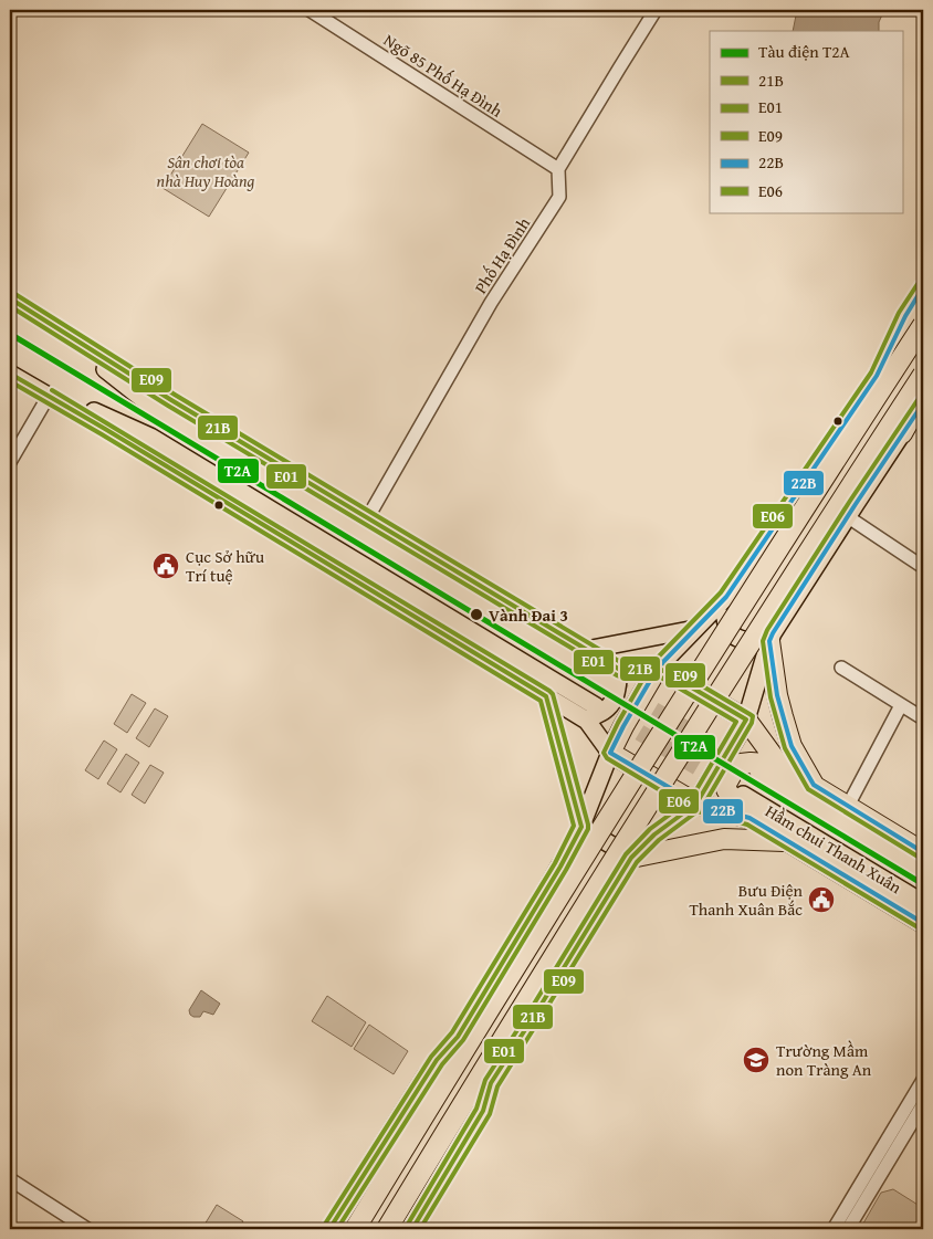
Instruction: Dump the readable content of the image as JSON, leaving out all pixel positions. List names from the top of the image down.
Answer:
{
  "streets": {
    "main road": ["Hầm chui Thanh Xuân"],
    "street": ["Ngõ 85 Phố Hạ Đình", "Phố Hạ Đình"]
  },
  "crossings": [
    ["Ngõ 85 Phố Hạ Đình", "Phố Hạ Đình"]
  ],
  "parks": ["Sân chơi tòa nhà Huy Hoàng"],
  "places": {
    "public building": ["Cục Sở hữu Trí tuệ", "Bưu Điện Thanh Xuân Bắc"],
    "other": ["Vành Đai 3"],
    "school or university": ["Trường Mầm non Tràng An"]
  },
  "lines": [
    "transit line E06",
    "transit line 22B",
    "transit line E09",
    "transit line 21B",
    "transit line E01",
    "metro line T2A"
  ],
  "legend": [
    "Tàu điện T2A",
    "21B",
    "E01",
    "E09",
    "22B",
    "E06"
  ]
}
